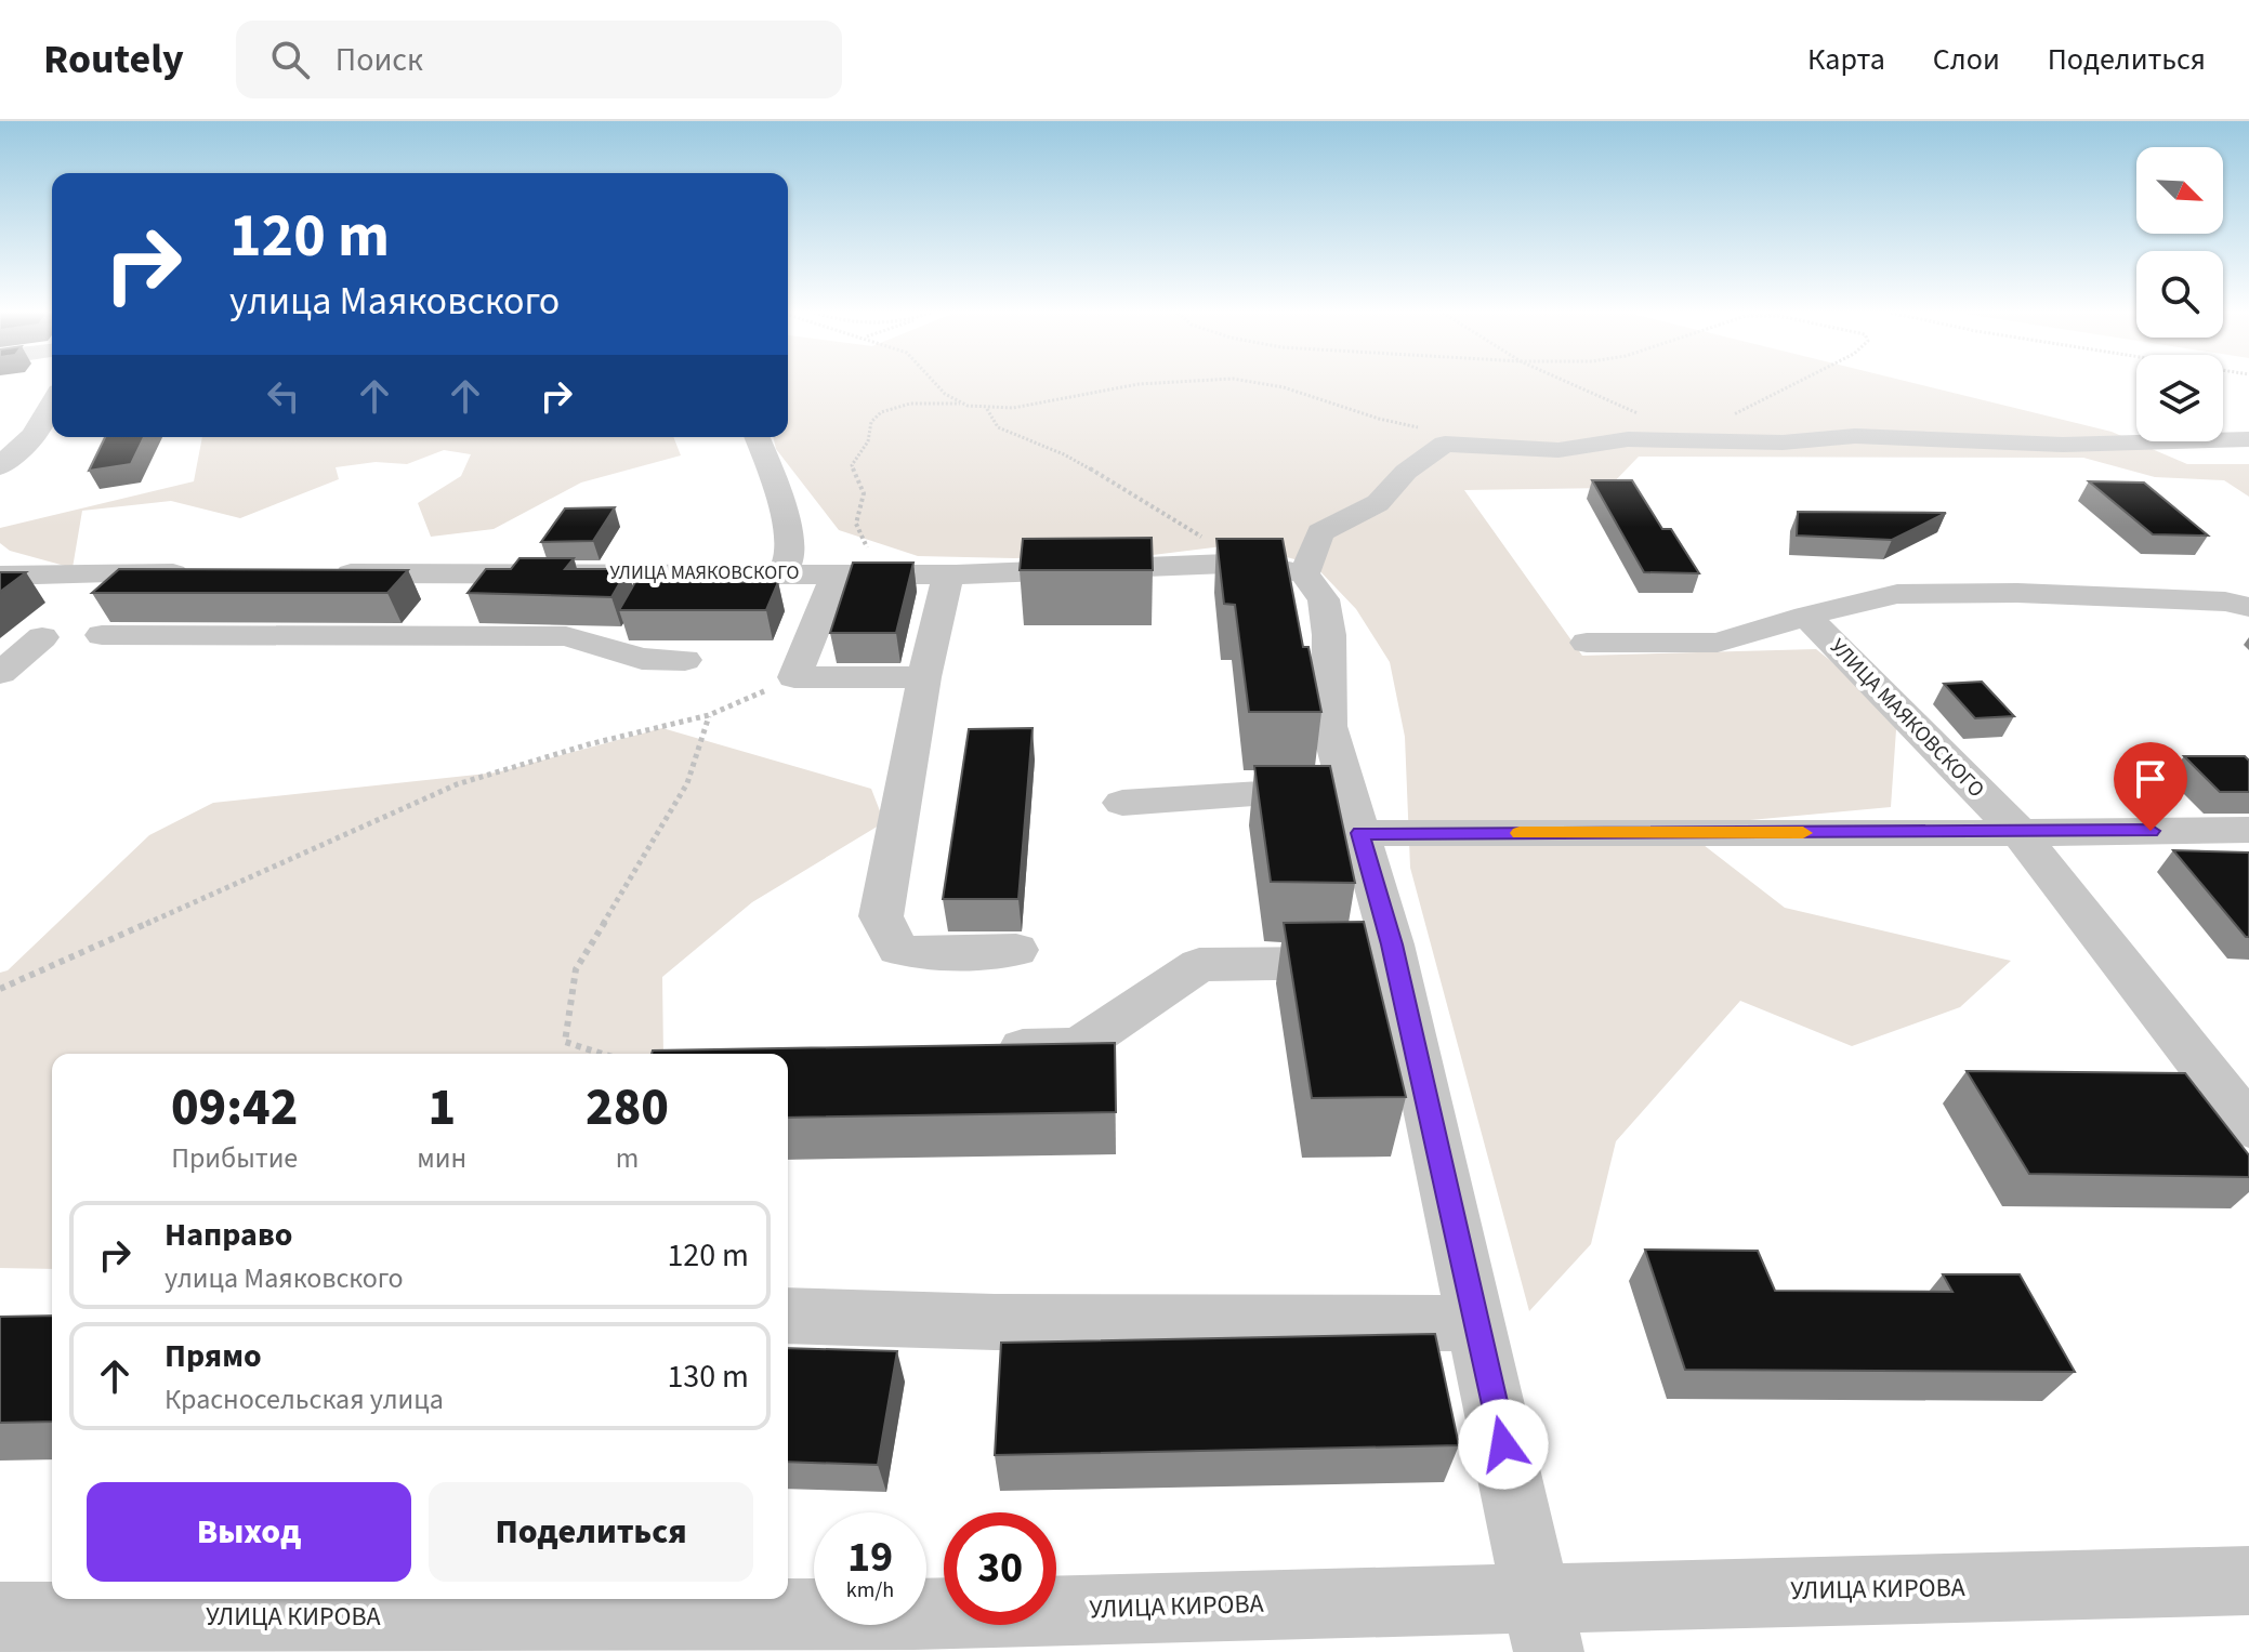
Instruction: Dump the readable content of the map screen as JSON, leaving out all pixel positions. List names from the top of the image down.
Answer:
{
  "streets": {
    "street": ["УЛИЦА МАЯКОВСКОГО", "УЛИЦА КИРОВА"]
  },
  "north": "bottom right",
  "page": {
    "header": "Routely",
    "search": "Поиск",
    "nav": ["Карта", "Слои", "Поделиться"],
    "turn": ["120 m", "улица Маяковского"],
    "eta": [
      "09:42",
      "Прибытие",
      "1",
      "мин",
      "280",
      "m"
    ],
    "list": [
      {
        "name": "Направо",
        "note": "улица Маяковского",
        "value": "120 m"
      },
      {
        "name": "Прямо",
        "note": "Красносельская улица",
        "value": "130 m"
      }
    ],
    "buttons": ["Выход", "Поделиться"],
    "speed": "19 km/h",
    "limit": "30"
  }
}
